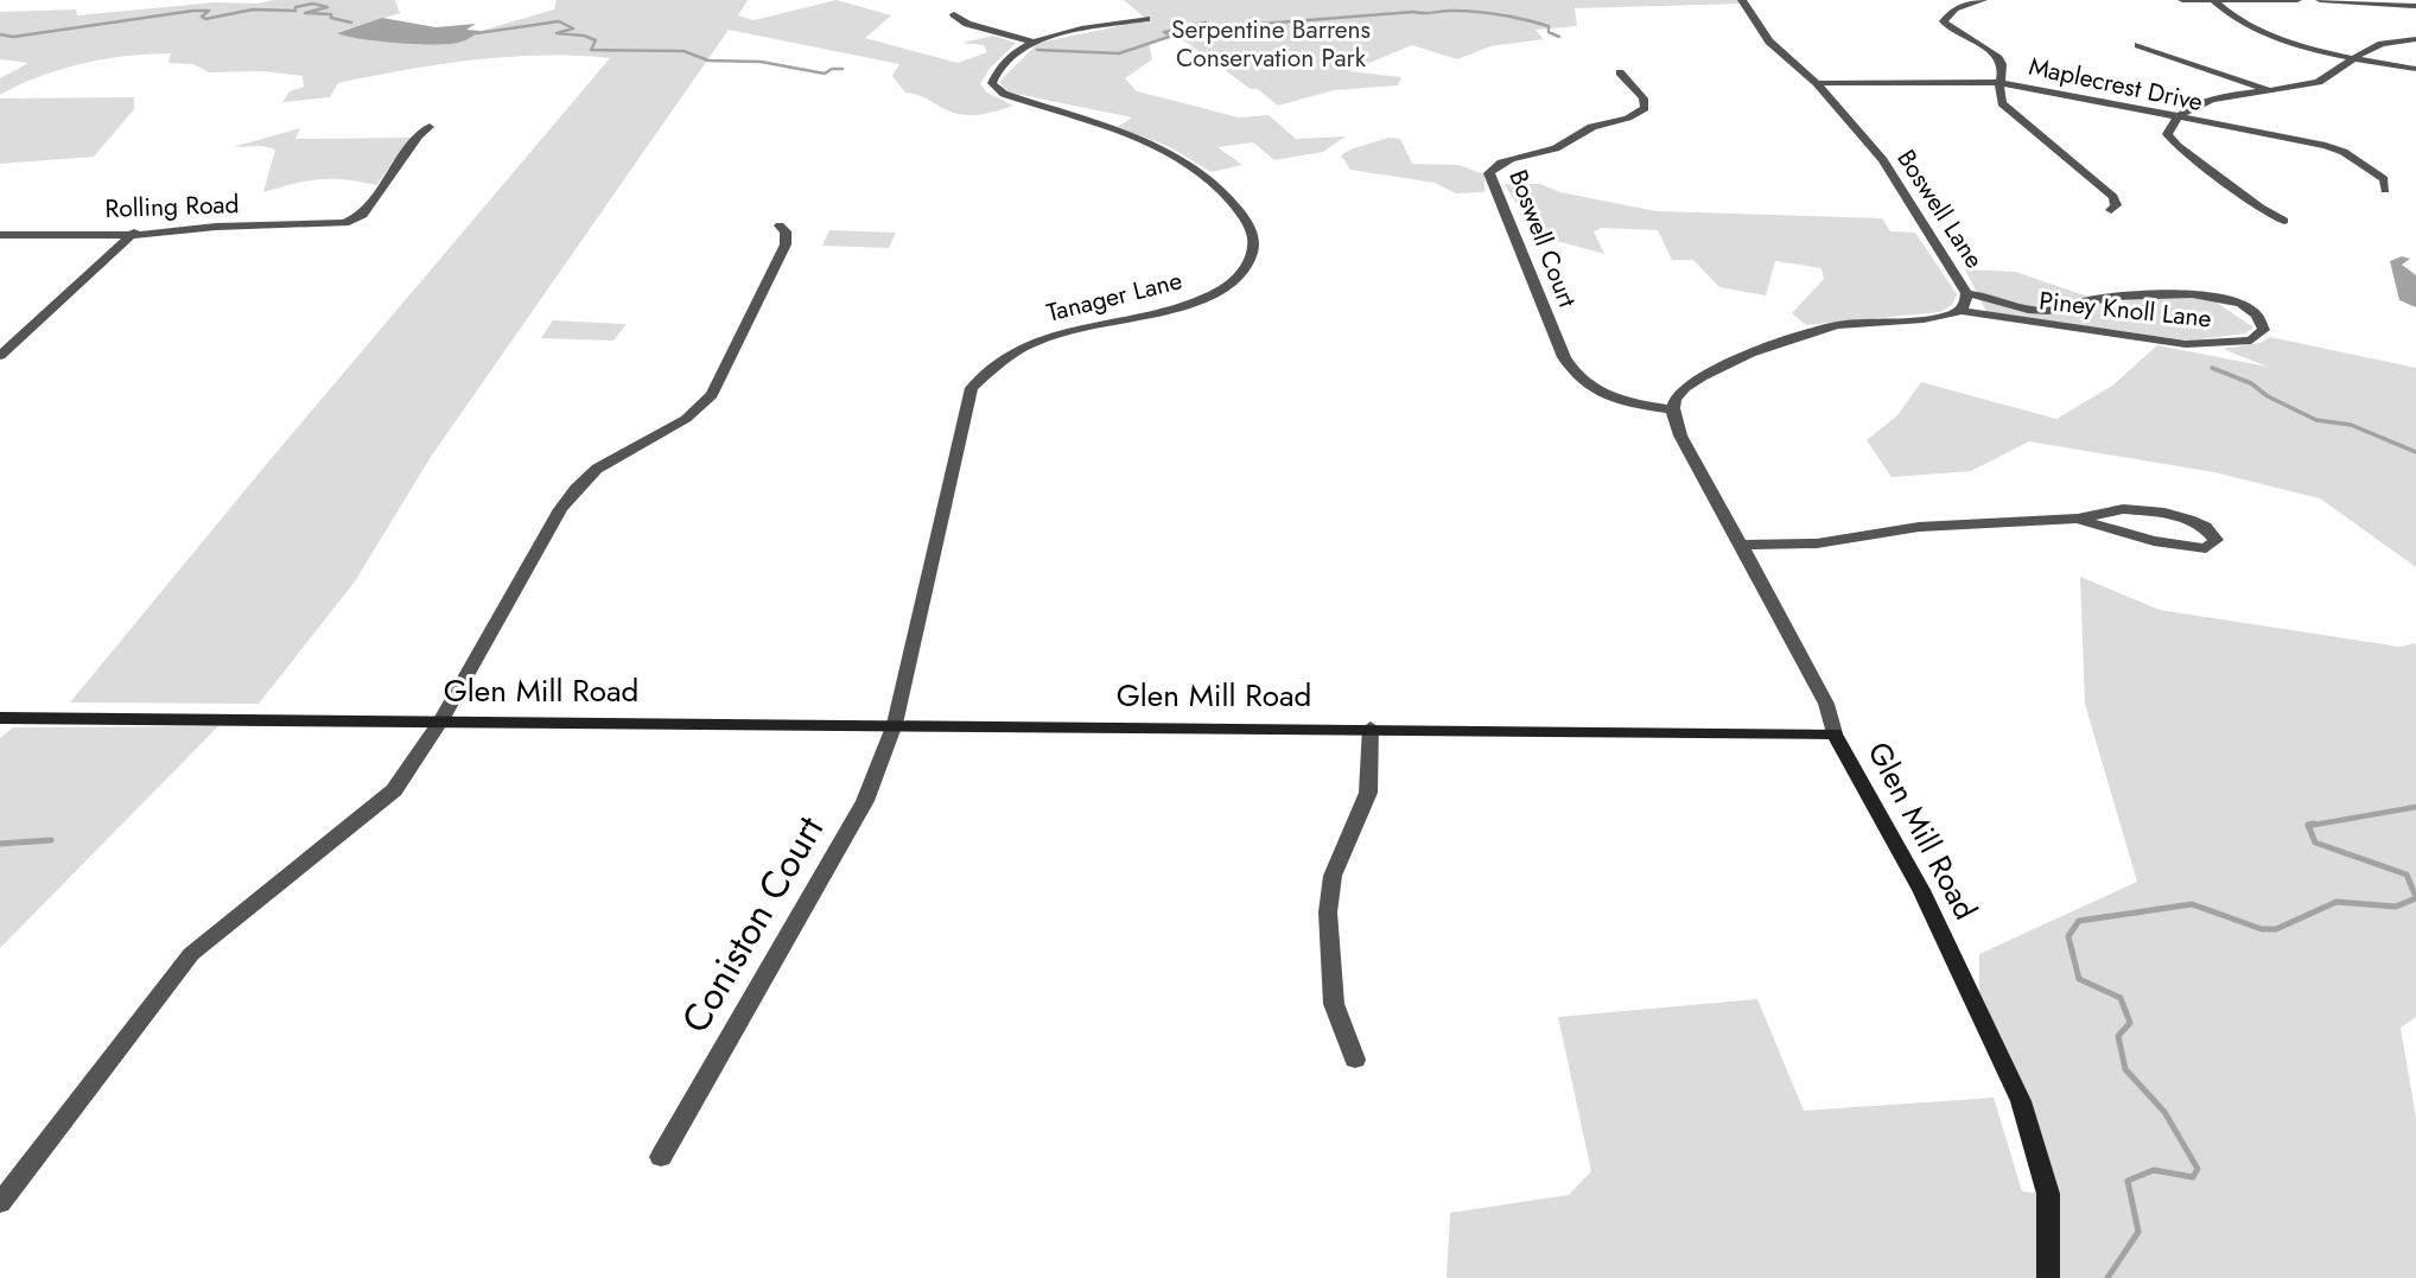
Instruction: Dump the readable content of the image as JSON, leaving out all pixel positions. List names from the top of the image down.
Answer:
{
  "streets": {
    "main road": ["Glen Mill Road"],
    "street": [
      "Maplecrest Drive",
      "Rolling Road",
      "Boswell Lane",
      "Boswell Court",
      "Tanager Lane",
      "Piney Knoll Lane",
      "Coniston Court"
    ]
  },
  "crossings": [
    ["Maplecrest Drive", "Boswell Lane"],
    ["Boswell Lane", "Boswell Court"],
    ["Boswell Lane", "Piney Knoll Lane"],
    ["Tanager Lane", "Glen Mill Road"],
    ["Tanager Lane", "Coniston Court"],
    ["Glen Mill Road", "Coniston Court"]
  ],
  "parks": ["Serpentine Barrens Conservation Park"]
}
